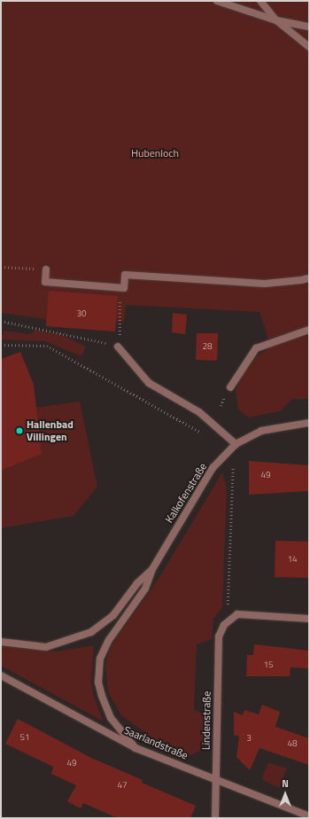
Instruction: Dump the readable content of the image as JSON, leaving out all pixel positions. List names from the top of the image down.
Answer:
{
  "streets": {
    "street": ["Kalkofenstraße", "Lindenstraße", "Saarlandstraße"]
  },
  "crossings": [
    ["Kalkofenstraße", "Saarlandstraße"],
    ["Lindenstraße", "Saarlandstraße"]
  ],
  "parks": ["Hubenloch"],
  "places": ["Hallenbad Villingen"],
  "house_numbers": [
    "30",
    "28",
    "49",
    "14",
    "15",
    "51",
    "3",
    "48",
    "49",
    "47"
  ],
  "north": "top"
}
